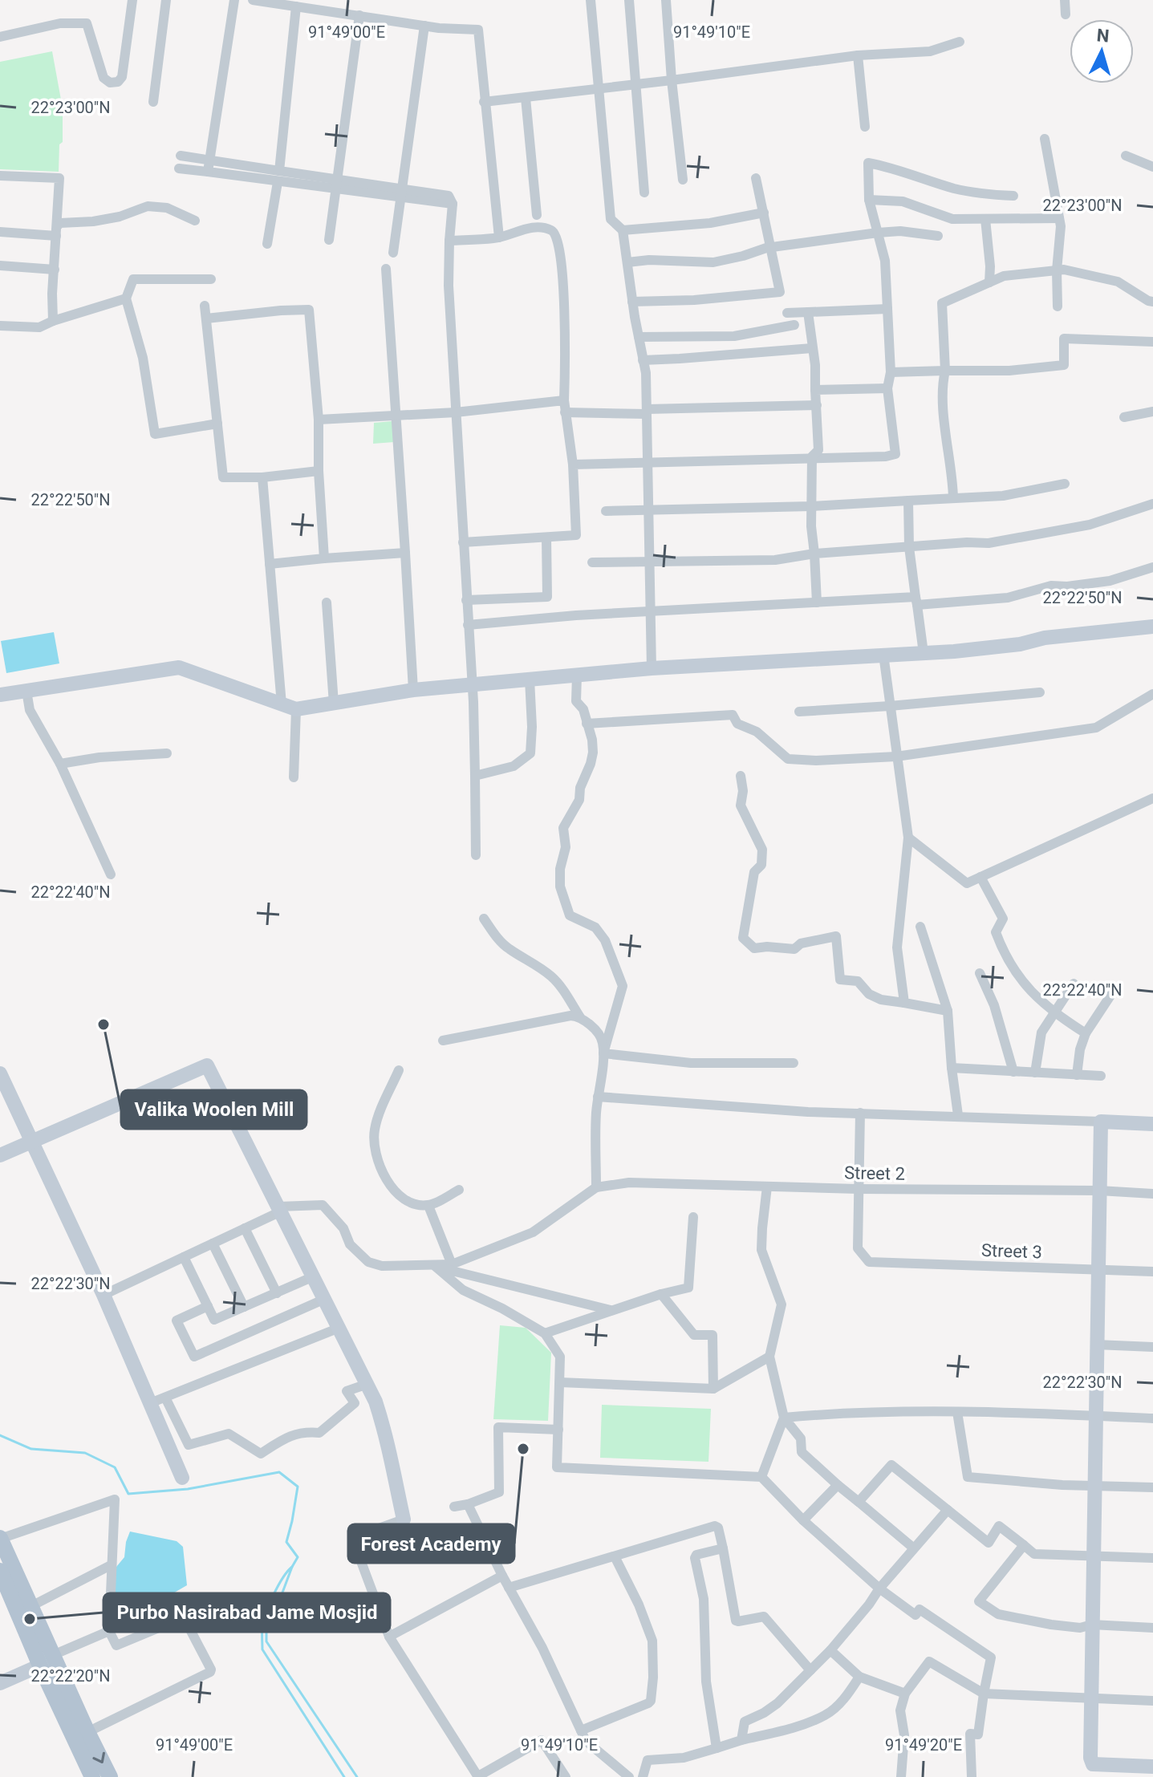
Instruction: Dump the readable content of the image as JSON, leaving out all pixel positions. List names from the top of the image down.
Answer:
{
  "streets": {
    "street": ["Street 2", "Street 3"]
  },
  "crossings": [
    ["Street 2", "Street 3"]
  ],
  "places": ["Valika Woolen Mill", "Forest Academy", "Purbo Nasirabad Jame Mosjid"],
  "north": "top",
  "coordinates": [
    "91°49'00\"E",
    "91°49'10\"E",
    "22°23'00\"N",
    "22°22'50\"N",
    "22°22'40\"N",
    "22°22'30\"N",
    "22°22'20\"N",
    "91°49'20\"E"
  ]
}
